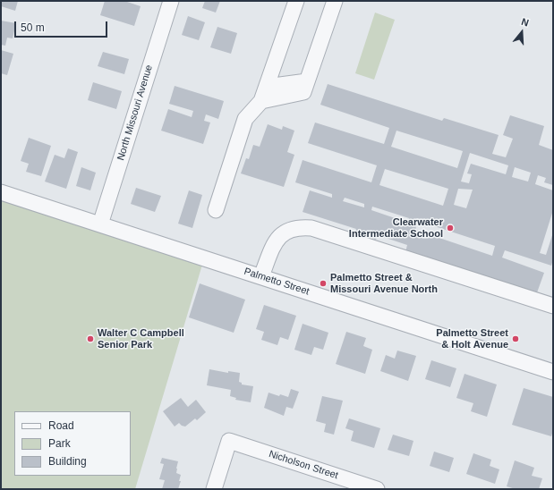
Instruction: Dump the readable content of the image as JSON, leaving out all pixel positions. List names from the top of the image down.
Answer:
{
  "streets": {
    "street": ["North Missouri Avenue", "Palmetto Street", "Nicholson Street"]
  },
  "crossings": [
    ["North Missouri Avenue", "Palmetto Street"]
  ],
  "places": [
    "Clearwater Intermediate School",
    "Palmetto Street & Missouri Avenue North",
    "Walter C Campbell Senior Park",
    "Palmetto Street & Holt Avenue"
  ],
  "legend": ["Road", "Park", "Building"],
  "scale_bar": "50 m",
  "north": "top"
}
